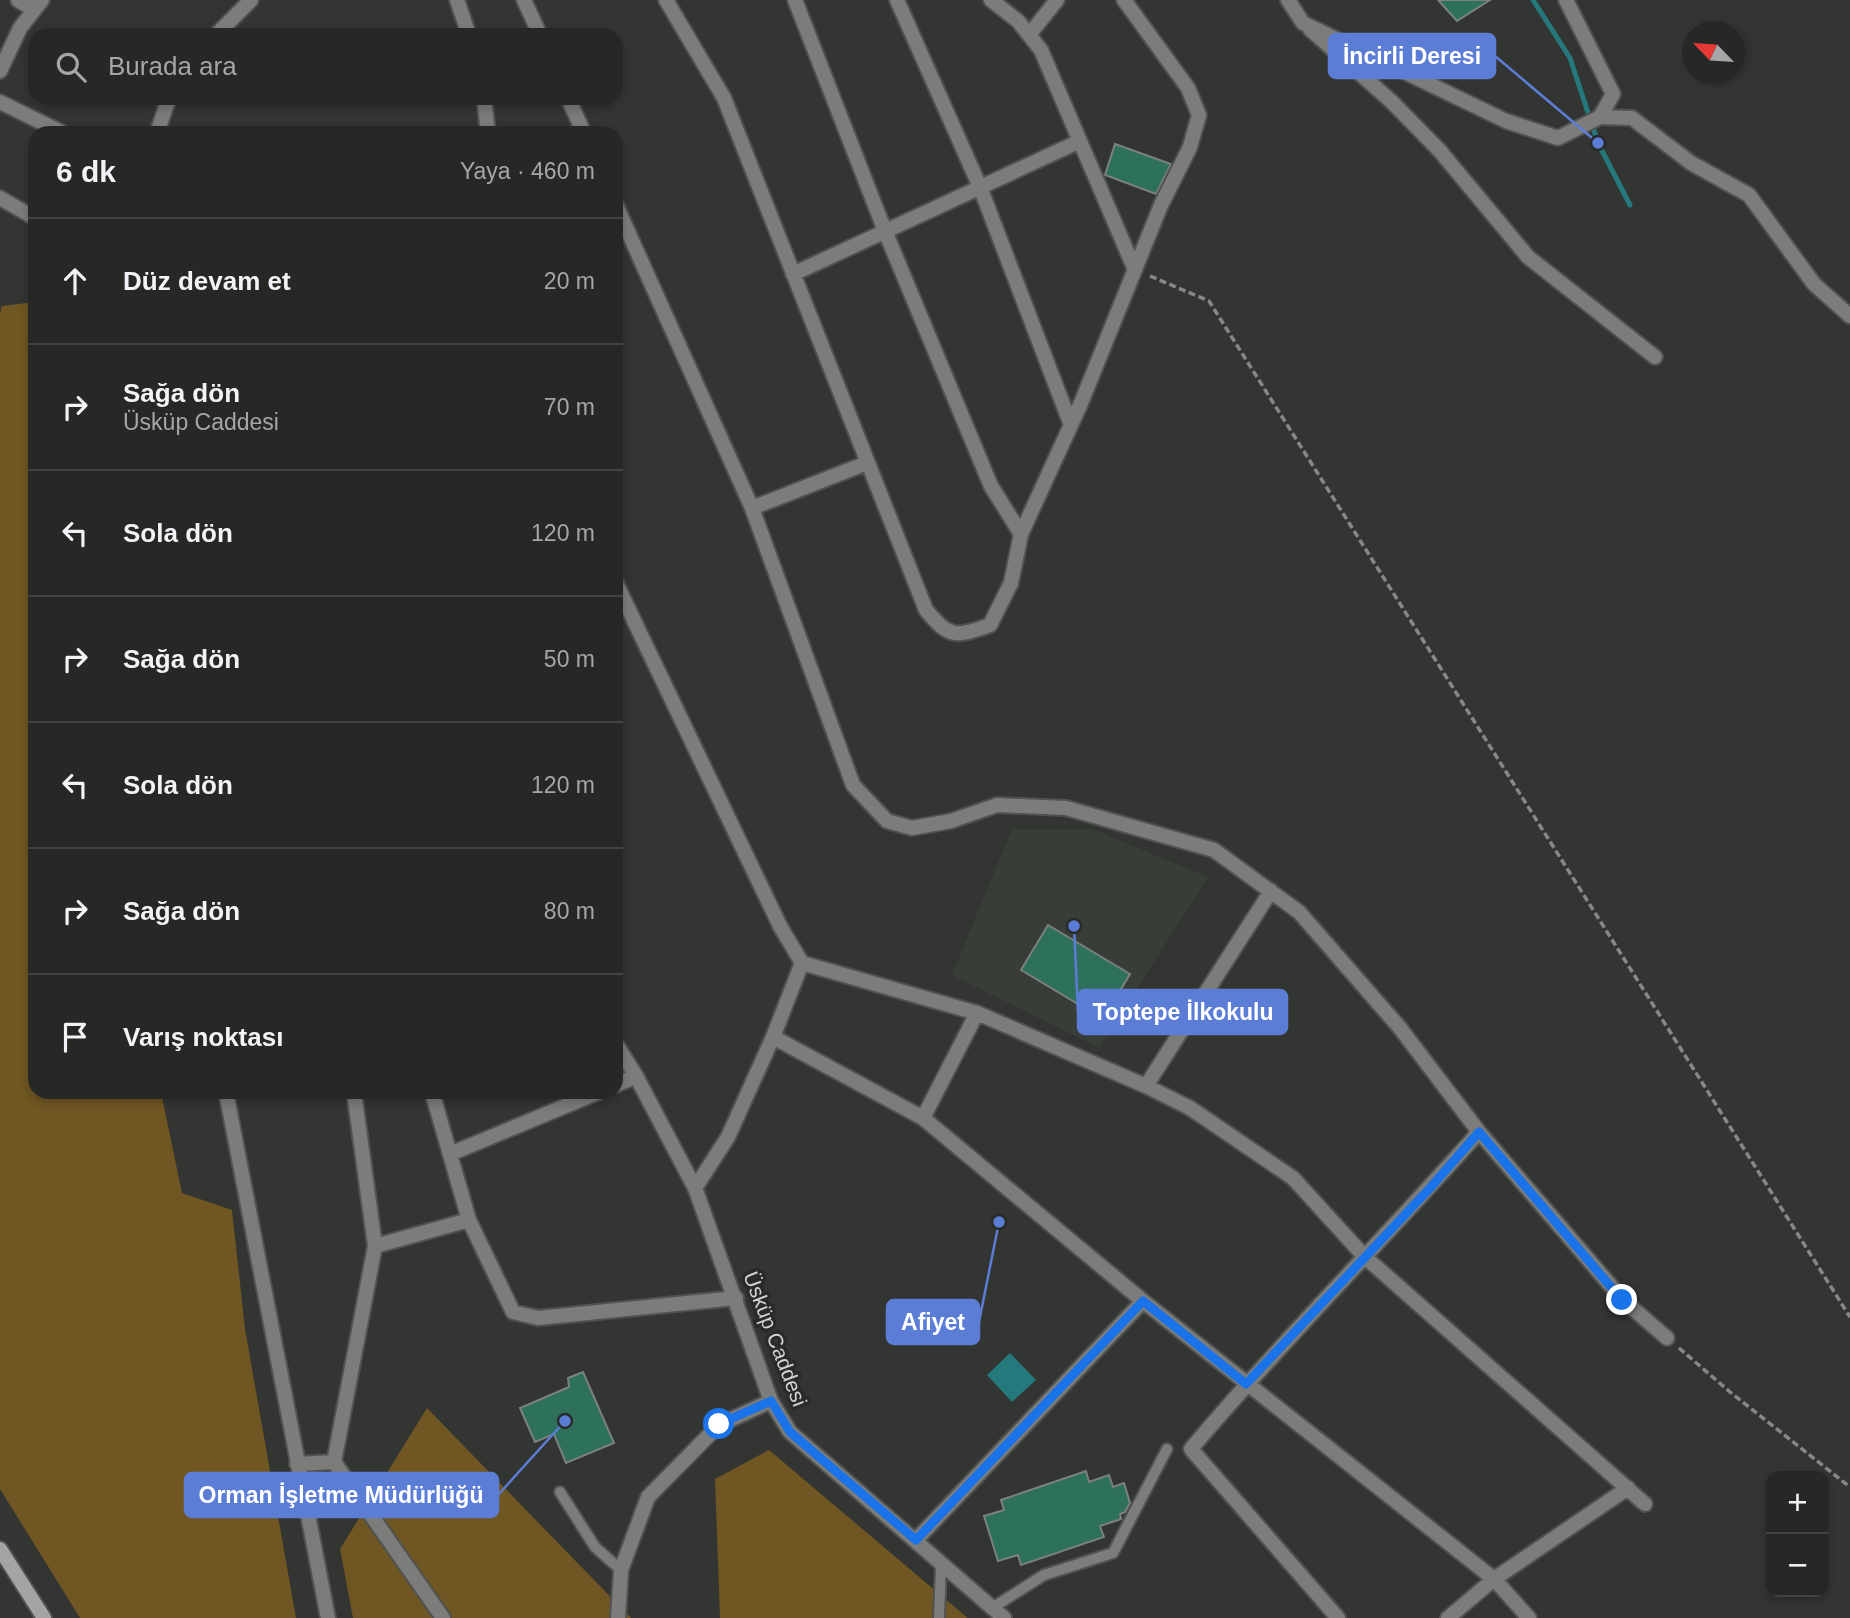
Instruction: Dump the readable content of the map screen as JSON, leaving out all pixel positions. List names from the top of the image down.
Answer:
{
  "streets": {
    "street": ["Üsküp Caddesi"]
  },
  "places": [
    "İncirli Deresi",
    "Toptepe İlkokulu",
    "Afiyet",
    "Orman İşletme Müdürlüğü"
  ],
  "north": "top left",
  "page": {
    "search": "Burada ara",
    "heading": ["6 dk", "Yaya · 460 m"],
    "list": [
      ["Düz devam et", "20 m"],
      ["Sağa dön", "Üsküp Caddesi", "70 m"],
      ["Sola dön", "120 m"],
      ["Sağa dön", "50 m"],
      ["Sola dön", "120 m"],
      ["Sağa dön", "80 m"],
      "Varış noktası"
    ],
    "map_buttons": ["+", "−"]
  }
}
